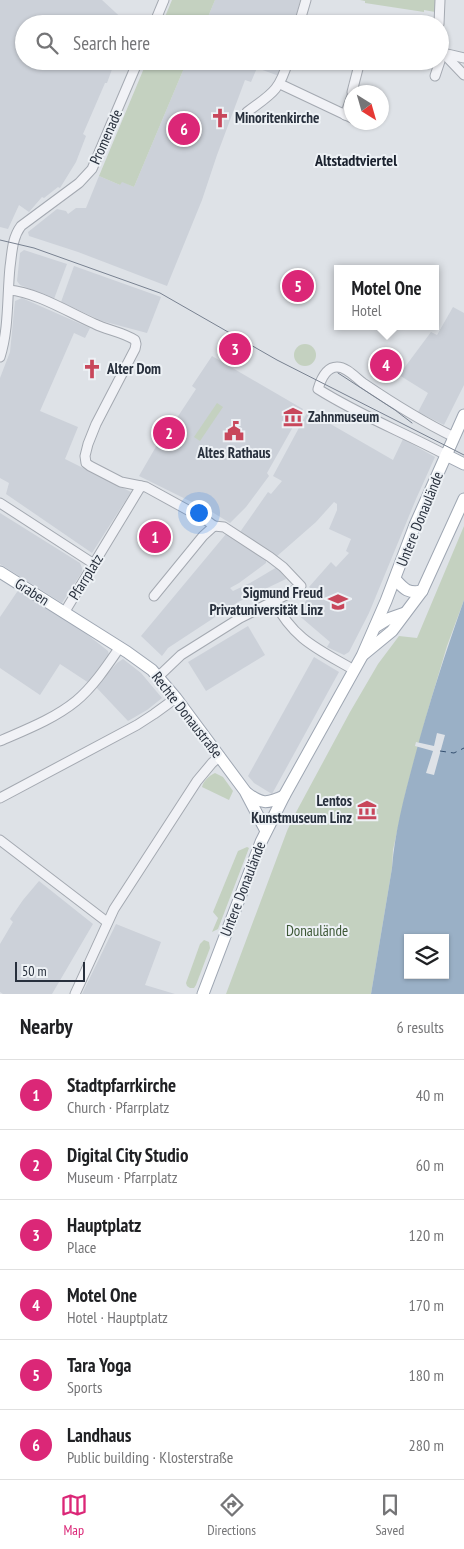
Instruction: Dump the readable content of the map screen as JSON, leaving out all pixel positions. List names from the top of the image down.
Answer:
{
  "streets": {
    "main road": [
      "Untere Donaulände",
      "Pfarrplatz",
      "Graben",
      "Rechte Donaustraße"
    ],
    "street": ["Promenade"]
  },
  "crossings": [
    ["Untere Donaulände", "Rechte Donaustraße"],
    ["Pfarrplatz", "Graben"],
    ["Pfarrplatz", "Rechte Donaustraße"]
  ],
  "districts": ["Altstadtviertel"],
  "parks": ["Donaulände"],
  "places": {
    "church": ["Minoritenkirche", "Alter Dom"],
    "museum": ["Zahnmuseum", "Lentos Kunstmuseum Linz"],
    "public building": ["Altes Rathaus"],
    "school or university": ["Sigmund Freud Privatuniversität Linz"]
  },
  "scale_bar": "50 m",
  "north": "bottom right",
  "page": {
    "search": "Search here",
    "pins": [
      "6",
      "5",
      "3",
      "4",
      "2",
      "1"
    ],
    "popup": ["Motel One", "Hotel"],
    "scale": "50 m",
    "heading": ["Nearby", "6 results"],
    "list": [
      {
        "mark": "1",
        "name": "Stadtpfarrkirche",
        "note": "Church · Pfarrplatz",
        "value": "40 m"
      },
      {
        "mark": "2",
        "name": "Digital City Studio",
        "note": "Museum · Pfarrplatz",
        "value": "60 m"
      },
      {
        "mark": "3",
        "name": "Hauptplatz",
        "note": "Place",
        "value": "120 m"
      },
      {
        "mark": "4",
        "name": "Motel One",
        "note": "Hotel · Hauptplatz",
        "value": "170 m"
      },
      {
        "mark": "5",
        "name": "Tara Yoga",
        "note": "Sports",
        "value": "180 m"
      },
      {
        "mark": "6",
        "name": "Landhaus",
        "note": "Public building · Klosterstraße",
        "value": "280 m"
      }
    ],
    "nav": ["Map", "Directions", "Saved"]
  }
}
